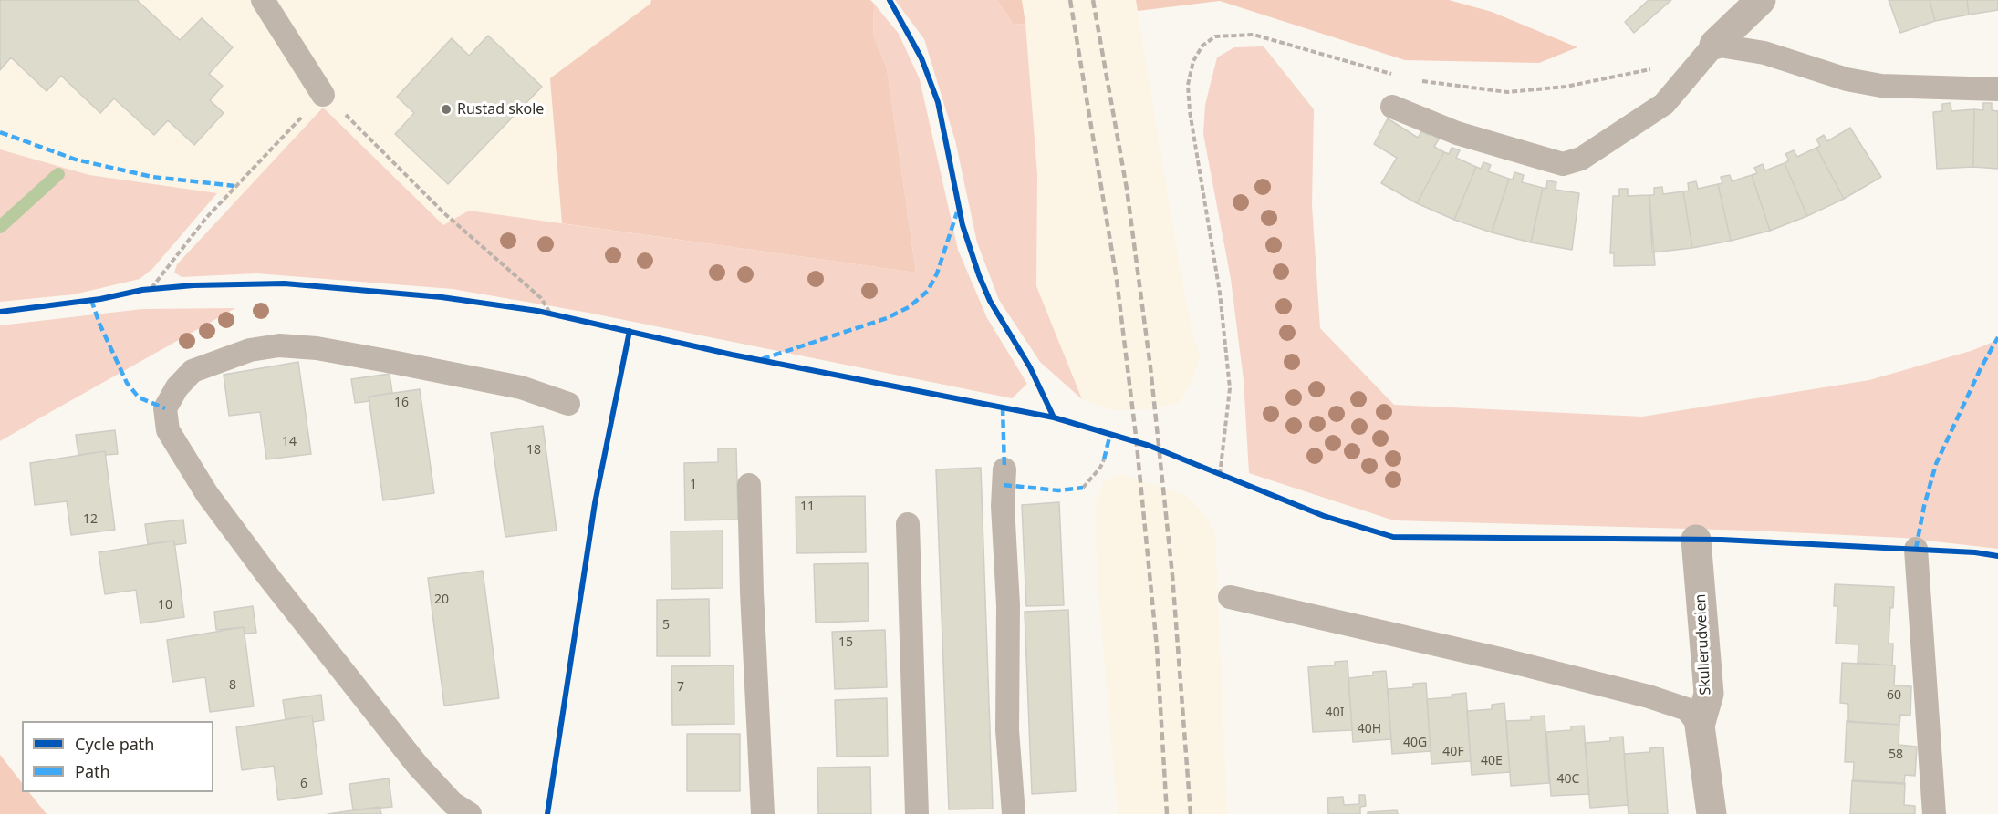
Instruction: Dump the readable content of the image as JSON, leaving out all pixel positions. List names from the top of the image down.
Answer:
{
  "streets": {
    "street": ["Skullerudveien"]
  },
  "places": ["Rustad skole"],
  "house_numbers": [
    "16",
    "14",
    "18",
    "1",
    "11",
    "12",
    "20",
    "10",
    "5",
    "15",
    "8",
    "7",
    "60",
    "40I",
    "40H",
    "40G",
    "40F",
    "58",
    "40E",
    "40C",
    "6"
  ],
  "legend": ["Cycle path", "Path"]
}
